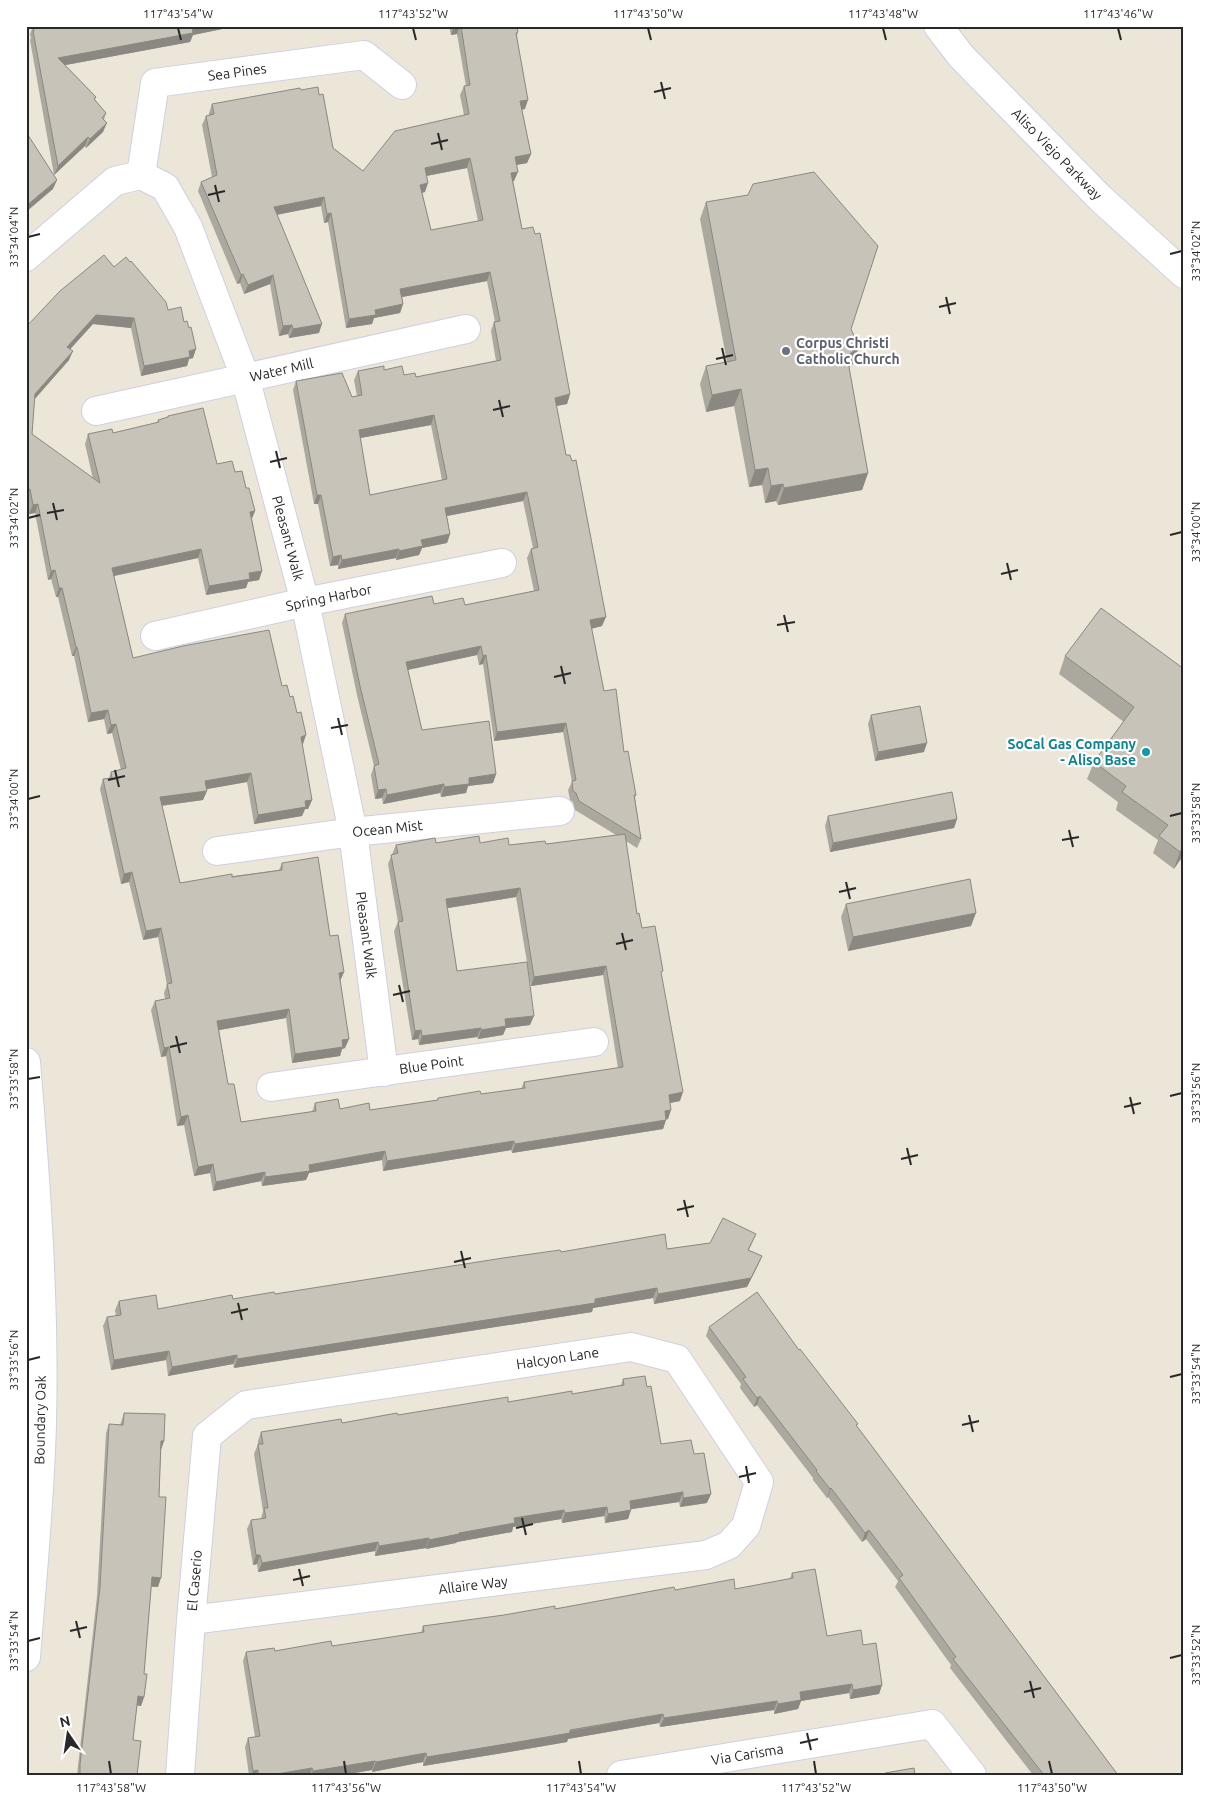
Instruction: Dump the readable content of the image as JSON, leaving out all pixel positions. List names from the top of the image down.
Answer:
{
  "streets": {
    "street": [
      "Sea Pines",
      "Aliso Viejo Parkway",
      "Water Mill",
      "Pleasant Walk",
      "Spring Harbor",
      "Ocean Mist",
      "Blue Point",
      "Halcyon Lane",
      "Boundary Oak",
      "El Caserio",
      "Allaire Way",
      "Via Carisma"
    ]
  },
  "crossings": [
    ["Sea Pines", "Pleasant Walk"],
    ["Water Mill", "Pleasant Walk"],
    ["Pleasant Walk", "Spring Harbor"],
    ["Pleasant Walk", "Ocean Mist"],
    ["Pleasant Walk", "Blue Point"],
    ["Halcyon Lane", "El Caserio"],
    ["Halcyon Lane", "Allaire Way"],
    ["El Caserio", "Allaire Way"]
  ],
  "places": ["Corpus Christi Catholic Church", "SoCal Gas Company - Aliso Base"],
  "north": "top",
  "coordinates": [
    "117°43'54\"W",
    "117°43'52\"W",
    "117°43'50\"W",
    "117°43'48\"W",
    "117°43'46\"W",
    "33°34'04\"N",
    "33°34'02\"N",
    "33°34'00\"N",
    "33°33'58\"N",
    "33°33'56\"N",
    "33°33'54\"N",
    "33°33'52\"N",
    "117°43'58\"W",
    "117°43'56\"W"
  ]
}
